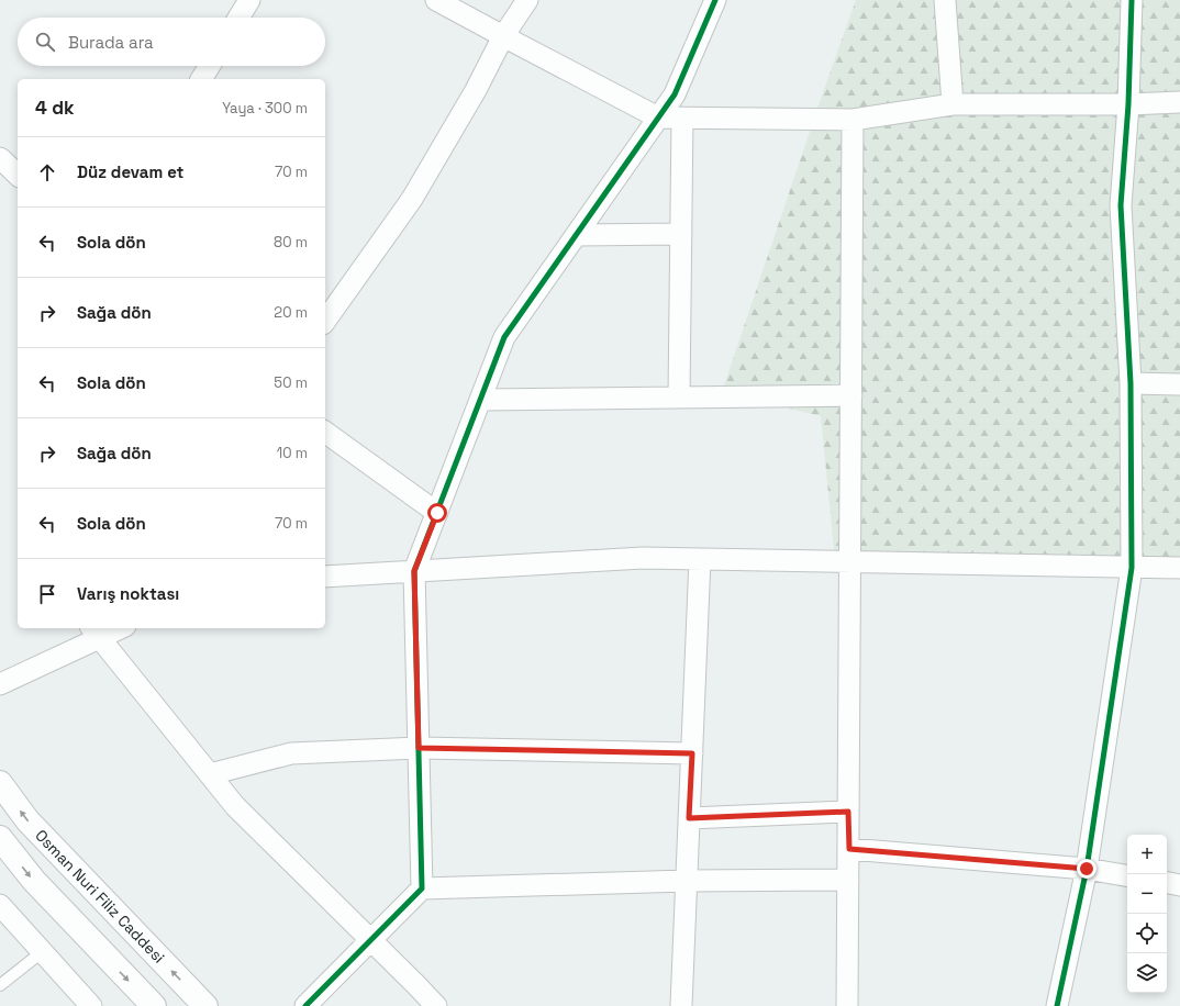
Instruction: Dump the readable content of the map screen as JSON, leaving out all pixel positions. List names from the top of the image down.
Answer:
{
  "streets": {
    "street": ["Osman Nuri Filiz Caddesi"]
  },
  "page": {
    "search": "Burada ara",
    "heading": ["4 dk", "Yaya · 300 m"],
    "list": [
      ["Düz devam et", "70 m"],
      ["Sola dön", "80 m"],
      ["Sağa dön", "20 m"],
      ["Sola dön", "50 m"],
      ["Sağa dön", "10 m"],
      ["Sola dön", "70 m"],
      "Varış noktası"
    ],
    "map_buttons": ["+", "−"]
  }
}
